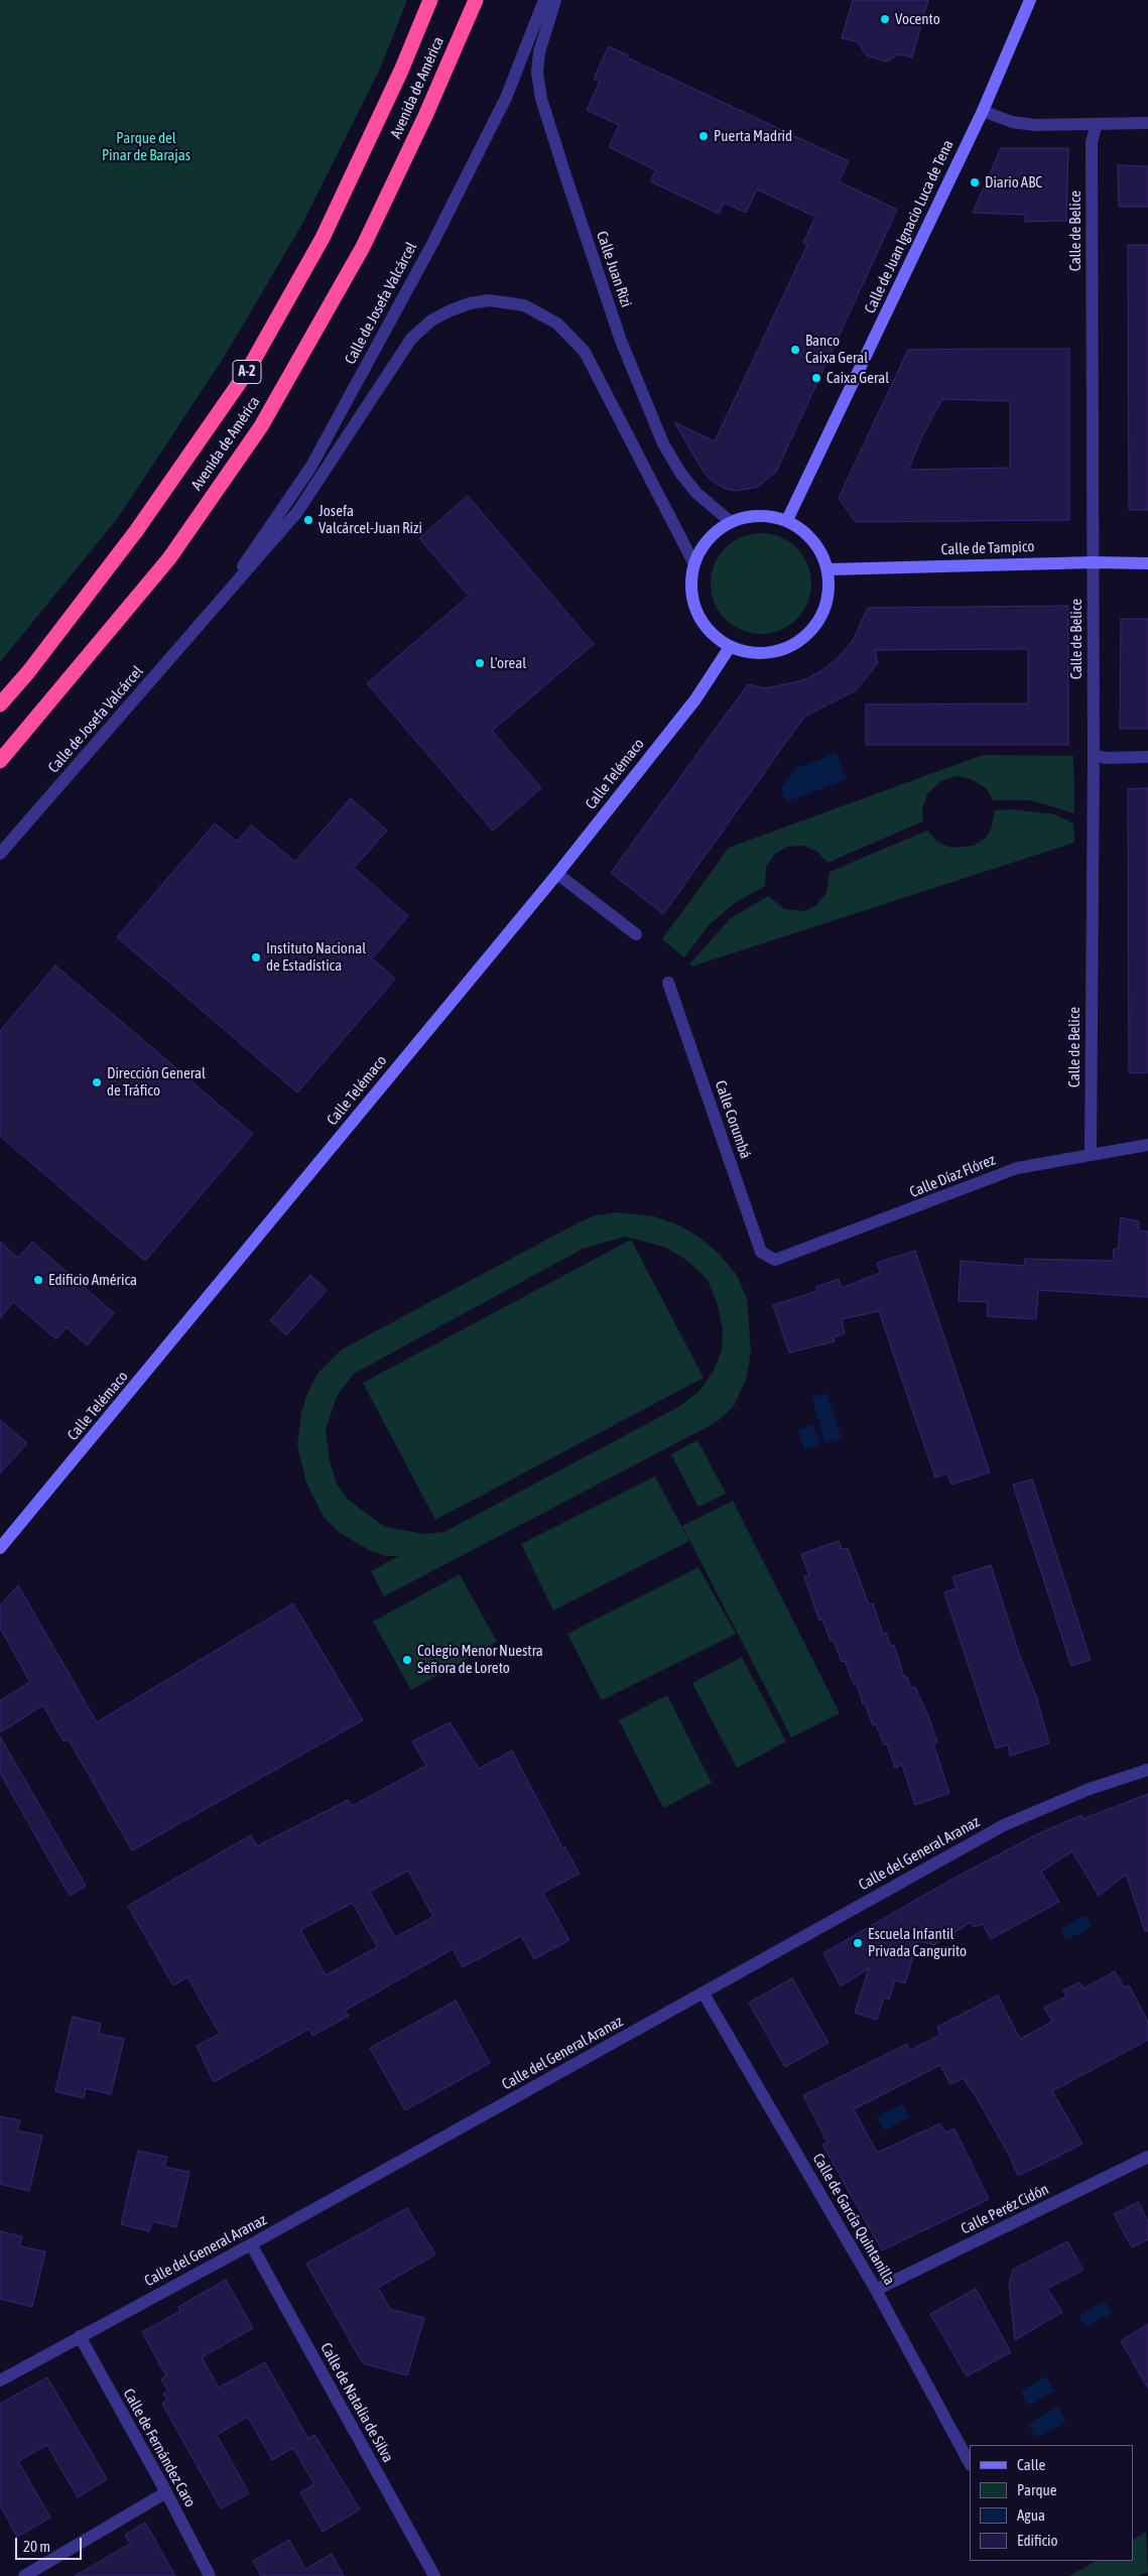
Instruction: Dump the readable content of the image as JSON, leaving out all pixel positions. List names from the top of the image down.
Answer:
{
  "streets": {
    "highway": ["Avenida de América", "A-2"],
    "street": [
      "Calle de Juan Ignacio Luca de Tena",
      "Calle de Belice",
      "Calle Juan Rizi",
      "Calle de Josefa Valcárcel",
      "Calle de Tampico",
      "Calle Telémaco",
      "Calle Corumbá",
      "Calle Díaz Flórez",
      "Calle del General Aranaz",
      "Calle Peréz Cidón",
      "Calle de García Quintanilla",
      "Calle de Natalia de Silva",
      "Calle de Fernández Caro"
    ]
  },
  "crossings": [
    ["Calle de Juan Ignacio Luca de Tena", "Calle Juan Rizi"],
    ["Calle de Juan Ignacio Luca de Tena", "Calle de Josefa Valcárcel"],
    ["Calle de Juan Ignacio Luca de Tena", "Calle de Tampico"],
    ["Calle de Juan Ignacio Luca de Tena", "Calle Telémaco"],
    ["Calle de Belice", "Calle de Tampico"],
    ["Calle de Belice", "Calle Díaz Flórez"],
    ["Calle Juan Rizi", "Calle de Josefa Valcárcel"],
    ["Calle Juan Rizi", "Calle de Tampico"],
    ["Calle Juan Rizi", "Calle Telémaco"],
    ["Calle de Josefa Valcárcel", "Calle de Tampico"],
    ["Calle de Josefa Valcárcel", "Calle Telémaco"],
    ["Calle de Tampico", "Calle Telémaco"],
    ["Calle Corumbá", "Calle Díaz Flórez"],
    ["Calle del General Aranaz", "Calle de García Quintanilla"],
    ["Calle del General Aranaz", "Calle de Natalia de Silva"],
    ["Calle del General Aranaz", "Calle de Fernández Caro"],
    ["Calle Peréz Cidón", "Calle de García Quintanilla"]
  ],
  "parks": ["Parque del Pinar de Barajas"],
  "places": [
    "Vocento",
    "Puerta Madrid",
    "Diario ABC",
    "Banco Caixa Geral",
    "Caixa Geral",
    "Josefa Valcárcel-Juan Rizi",
    "L'oreal",
    "Instituto Nacional de Estadística",
    "Dirección General de Tráfico",
    "Edificio América",
    "Colegio Menor Nuestra Señora de Loreto",
    "Escuela Infantil Privada Cangurito"
  ],
  "legend": [
    "Calle",
    "Parque",
    "Agua",
    "Edificio"
  ],
  "scale_bar": "20 m"
}
